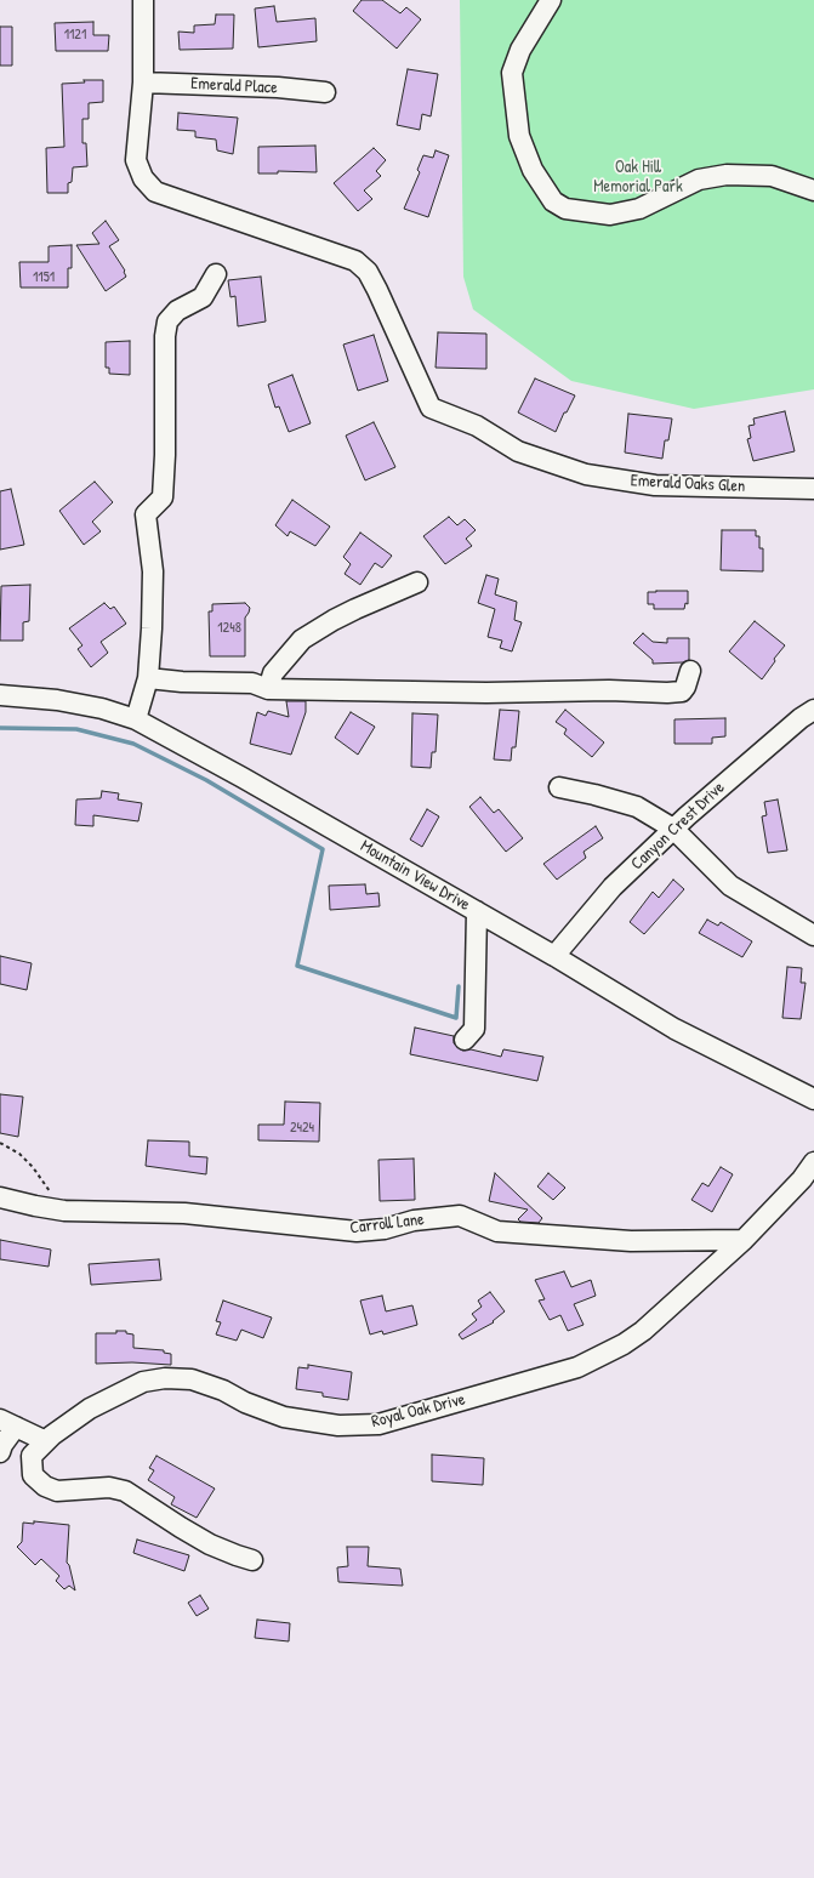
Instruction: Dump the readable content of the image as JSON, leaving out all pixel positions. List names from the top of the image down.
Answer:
{
  "streets": {
    "street": [
      "Emerald Place",
      "Emerald Oaks Glen",
      "Canyon Crest Drive",
      "Mountain View Drive",
      "Carroll Lane",
      "Royal Oak Drive"
    ]
  },
  "crossings": [
    ["Emerald Place", "Emerald Oaks Glen"],
    ["Canyon Crest Drive", "Mountain View Drive"],
    ["Carroll Lane", "Royal Oak Drive"]
  ],
  "parks": ["Oak Hill Memorial Park"],
  "house_numbers": [
    "1121",
    "1151",
    "1248",
    "2424"
  ]
}
